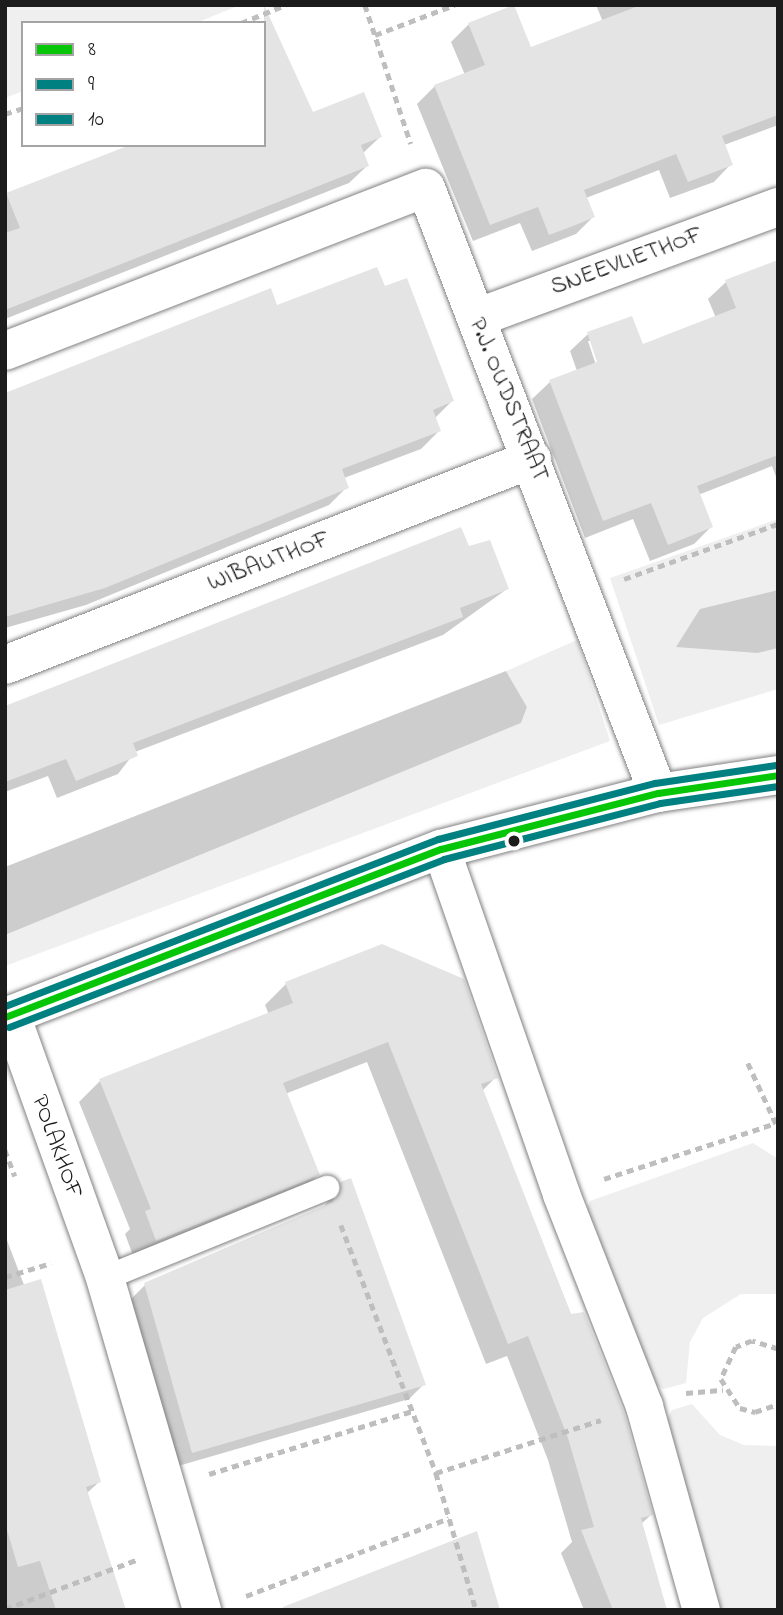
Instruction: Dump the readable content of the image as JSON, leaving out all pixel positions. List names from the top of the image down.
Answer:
{
  "streets": {
    "street": [
      "SNEEVLIETHOF",
      "P.J. OUDSTRAAT",
      "WIBAUTHOF",
      "POLAKHOF"
    ]
  },
  "crossings": [
    ["SNEEVLIETHOF", "P.J. OUDSTRAAT"],
    ["P.J. OUDSTRAAT", "WIBAUTHOF"]
  ],
  "lines": ["transit line 10", "transit line 8", "transit line 9"],
  "legend": ["8", "9", "10"]
}
